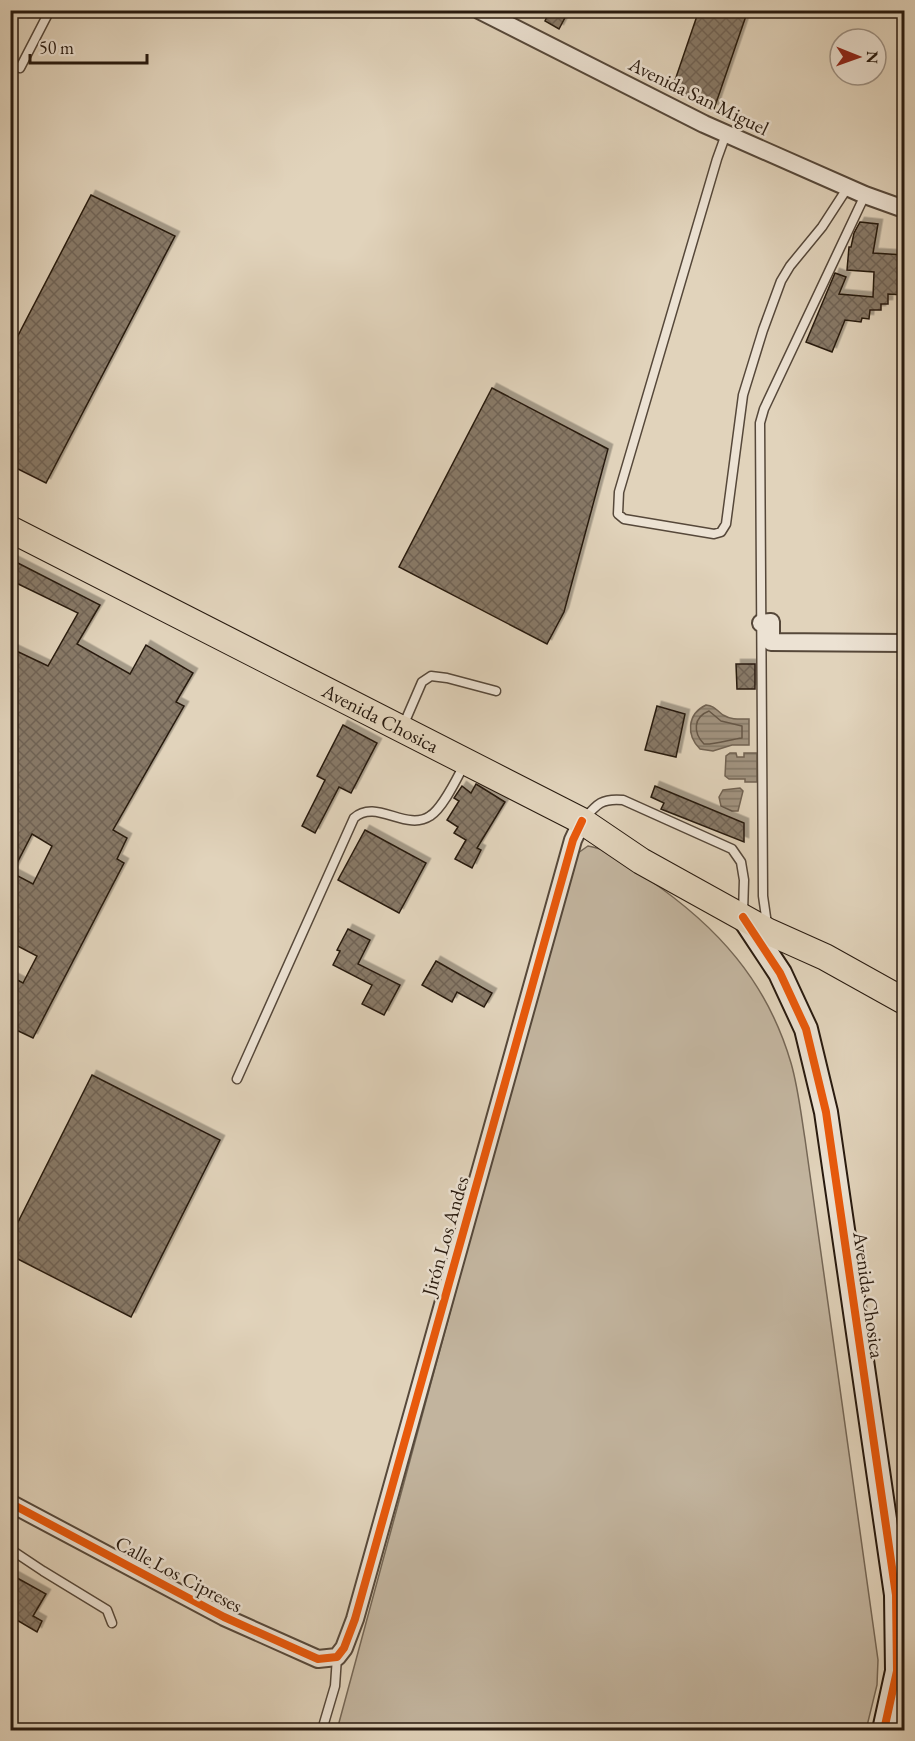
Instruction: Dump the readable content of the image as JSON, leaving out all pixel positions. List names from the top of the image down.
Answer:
{
  "streets": {
    "main road": ["Avenida Chosica"],
    "street": ["Avenida San Miguel", "Jirón Los Andes", "Calle Los Cipreses"]
  },
  "crossings": [
    ["Avenida Chosica", "Jirón Los Andes"],
    ["Jirón Los Andes", "Calle Los Cipreses"]
  ],
  "scale_bar": "50 m",
  "north": "right"
}
